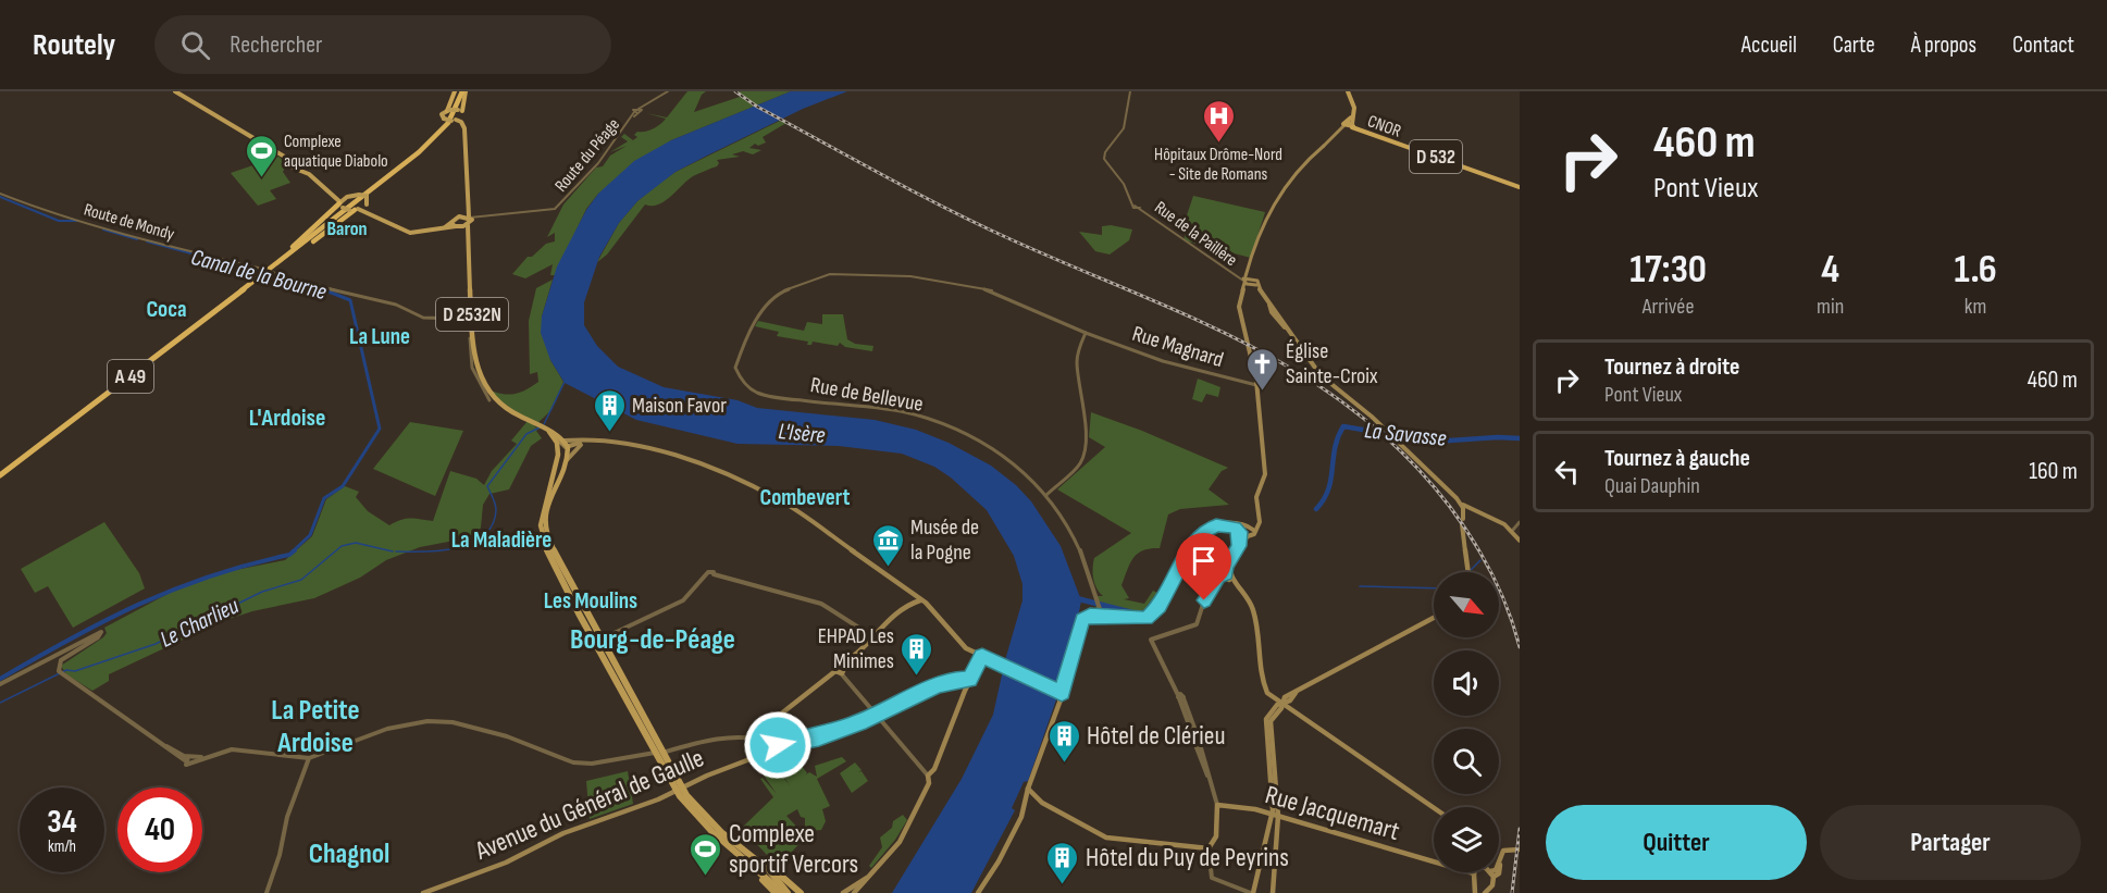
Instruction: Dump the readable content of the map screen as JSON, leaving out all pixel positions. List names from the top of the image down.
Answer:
{
  "streets": {
    "highway": ["CNOR", "D 532", "A 49"],
    "main road": ["D 2532N", "Avenue du Général de Gaulle", "Rue Jacquemart"],
    "street": [
      "Route du Péage",
      "Route de Mondy",
      "Rue de la Paillère",
      "Rue Magnard",
      "Rue de Bellevue"
    ]
  },
  "crossings": [
    ["Route du Péage", "D 2532N"],
    ["Rue Magnard", "Rue de Bellevue"]
  ],
  "districts": [
    "Baron",
    "Coca",
    "La Lune",
    "L'Ardoise",
    "Combevert",
    "La Maladière",
    "Les Moulins",
    "Bourg-de-Péage",
    "La Petite Ardoise",
    "Chagnol"
  ],
  "water": [
    "Canal de la Bourne",
    "L'Isère",
    "La Savasse",
    "Le Charlieu"
  ],
  "places": {
    "hospital": ["Hôpitaux Drôme-Nord - Site de Romans"],
    "sports": ["Complexe aquatique Diabolo", "Complexe sportif Vercors"],
    "church": ["Église Sainte-Croix"],
    "building": [
      "Maison Favor",
      "EHPAD Les Minimes",
      "Hôtel de Clérieu",
      "Hôtel du Puy de Peyrins"
    ],
    "museum": ["Musée de la Pogne"]
  },
  "north": "bottom right",
  "page": {
    "header": "Routely",
    "search": "Rechercher",
    "nav": [
      "Accueil",
      "Carte",
      "À propos",
      "Contact"
    ],
    "turn": ["460 m", "Pont Vieux"],
    "eta": [
      "17:30",
      "Arrivée",
      "4",
      "min",
      "1.6",
      "km"
    ],
    "list": [
      {
        "name": "Tournez à droite",
        "note": "Pont Vieux",
        "value": "460 m"
      },
      {
        "name": "Tournez à gauche",
        "note": "Quai Dauphin",
        "value": "160 m"
      }
    ],
    "speed": "34 km/h",
    "limit": "40",
    "buttons": ["Quitter", "Partager"]
  }
}
